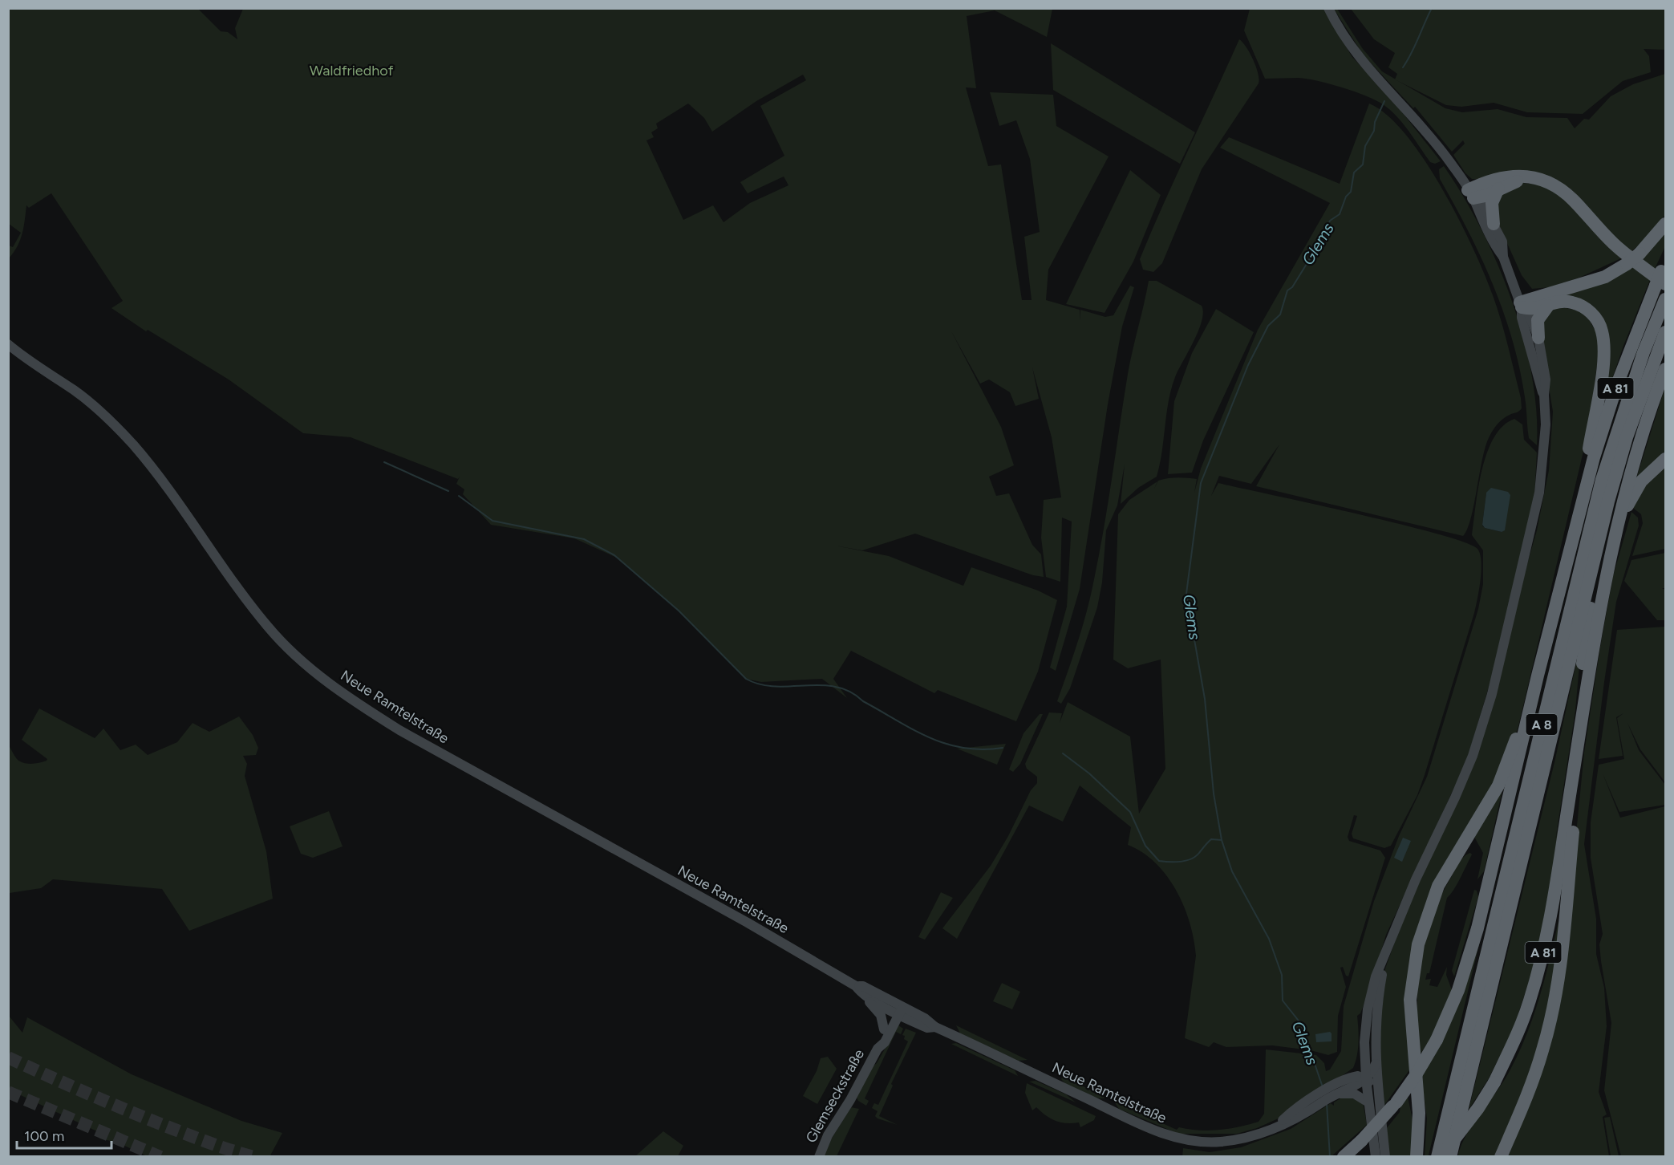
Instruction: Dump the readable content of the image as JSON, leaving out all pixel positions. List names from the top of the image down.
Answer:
{
  "streets": {
    "highway": ["A 81", "A 8"],
    "main road": ["Neue Ramtelstraße", "Glemseckstraße"]
  },
  "crossings": [
    ["A 81", "A 8"],
    ["Neue Ramtelstraße", "Glemseckstraße"]
  ],
  "water": ["Glems"],
  "parks": ["Waldfriedhof"],
  "scale_bar": "100 m"
}
